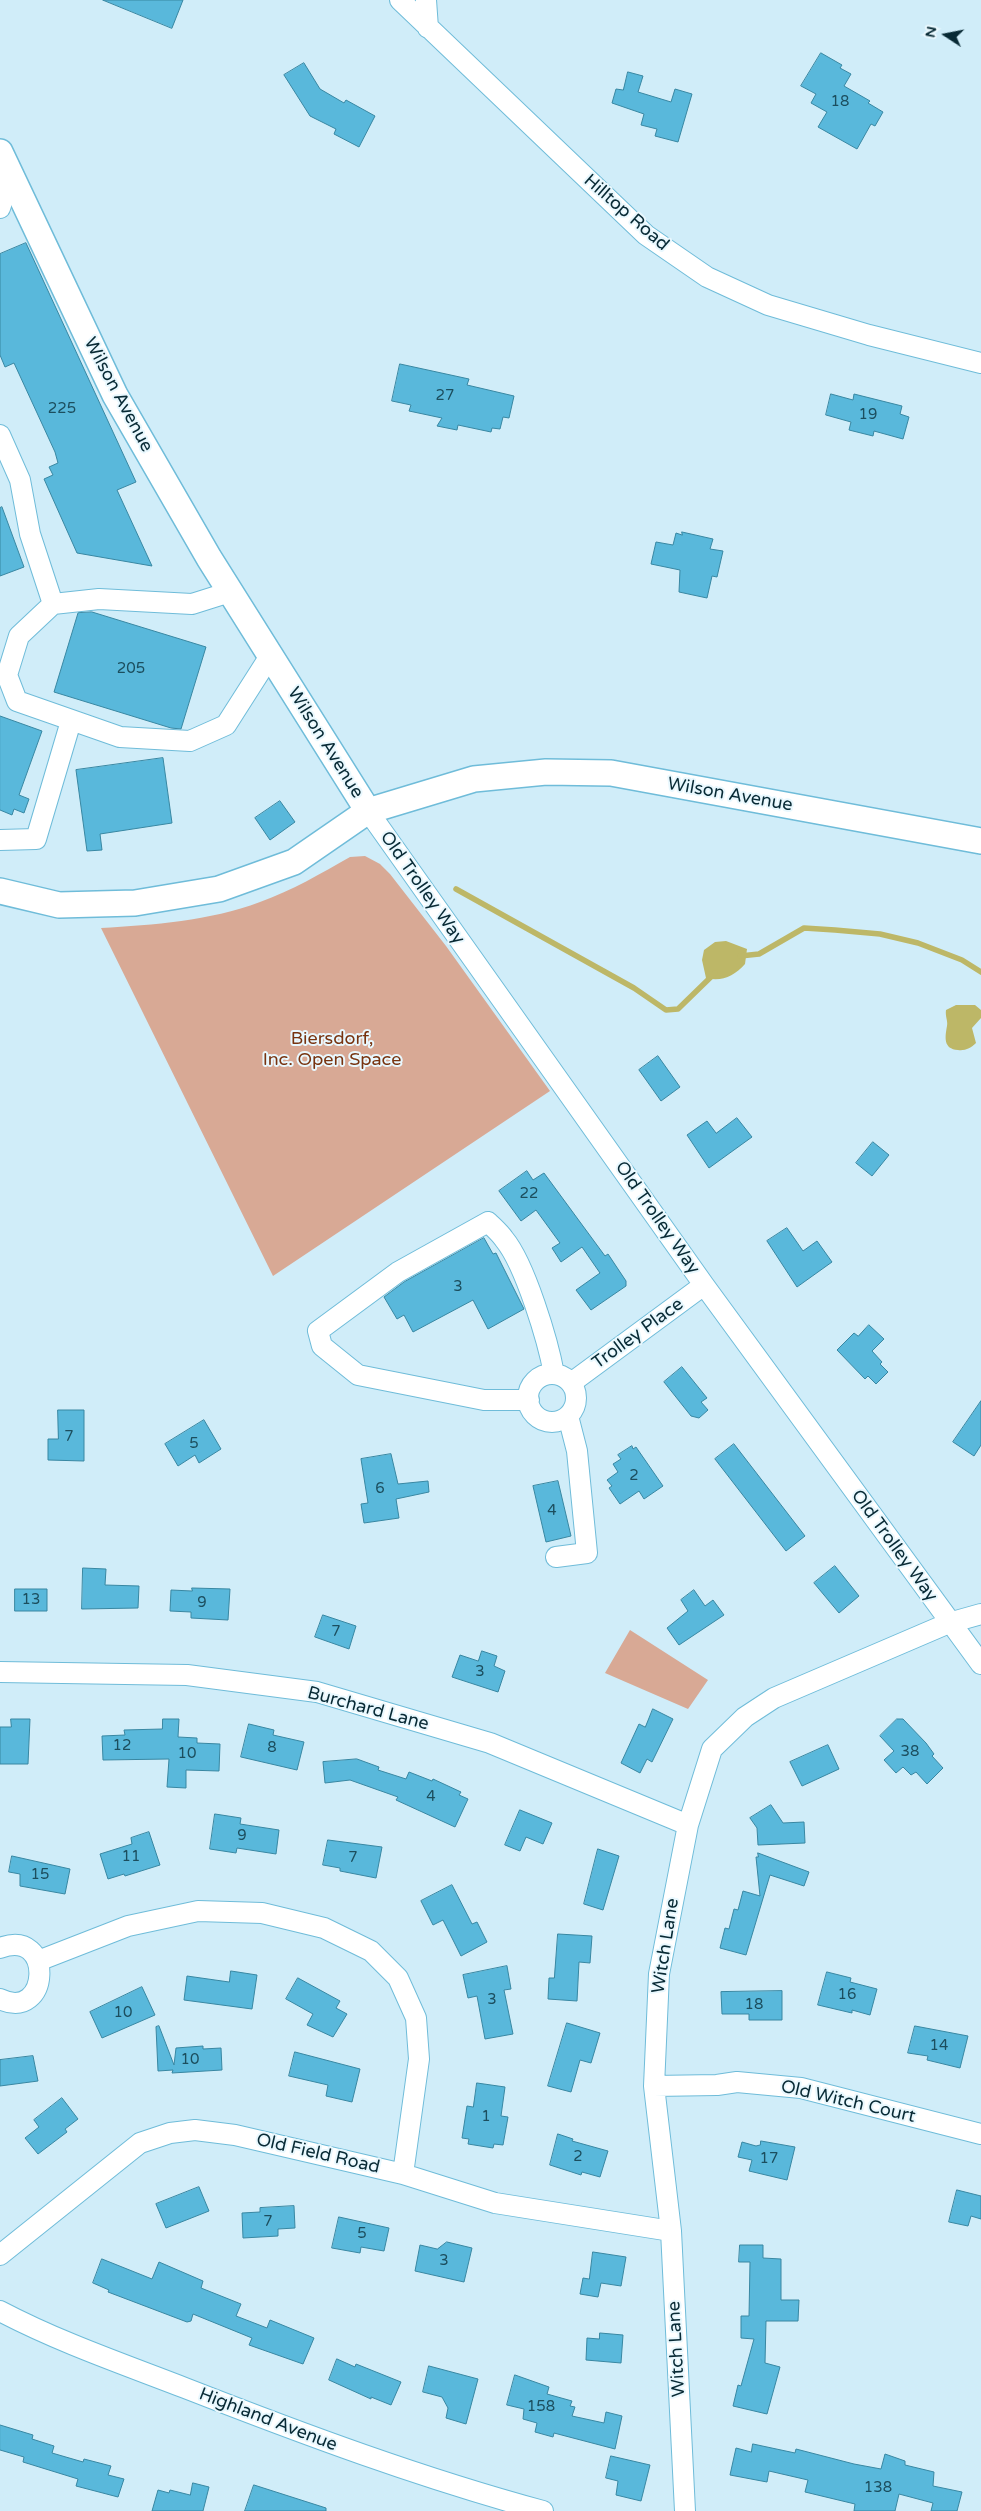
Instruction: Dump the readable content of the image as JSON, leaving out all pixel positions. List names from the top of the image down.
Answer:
{
  "streets": {
    "main road": ["Wilson Avenue"],
    "street": [
      "Hilltop Road",
      "Old Trolley Way",
      "Trolley Place",
      "Burchard Lane",
      "Witch Lane",
      "Old Witch Court",
      "Old Field Road",
      "Highland Avenue"
    ]
  },
  "crossings": [
    ["Wilson Avenue", "Old Trolley Way"],
    ["Old Trolley Way", "Trolley Place"],
    ["Old Trolley Way", "Witch Lane"],
    ["Burchard Lane", "Witch Lane"],
    ["Witch Lane", "Old Witch Court"],
    ["Witch Lane", "Old Field Road"]
  ],
  "parks": ["Biersdorf, Inc. Open Space"],
  "house_numbers": [
    "18",
    "27",
    "225",
    "19",
    "205",
    "22",
    "3",
    "7",
    "5",
    "2",
    "6",
    "4",
    "13",
    "9",
    "7",
    "3",
    "12",
    "8",
    "38",
    "10",
    "4",
    "9",
    "11",
    "7",
    "15",
    "16",
    "3",
    "18",
    "10",
    "14",
    "10",
    "1",
    "2",
    "17",
    "7",
    "5",
    "3",
    "158",
    "138"
  ],
  "north": "left"
}
